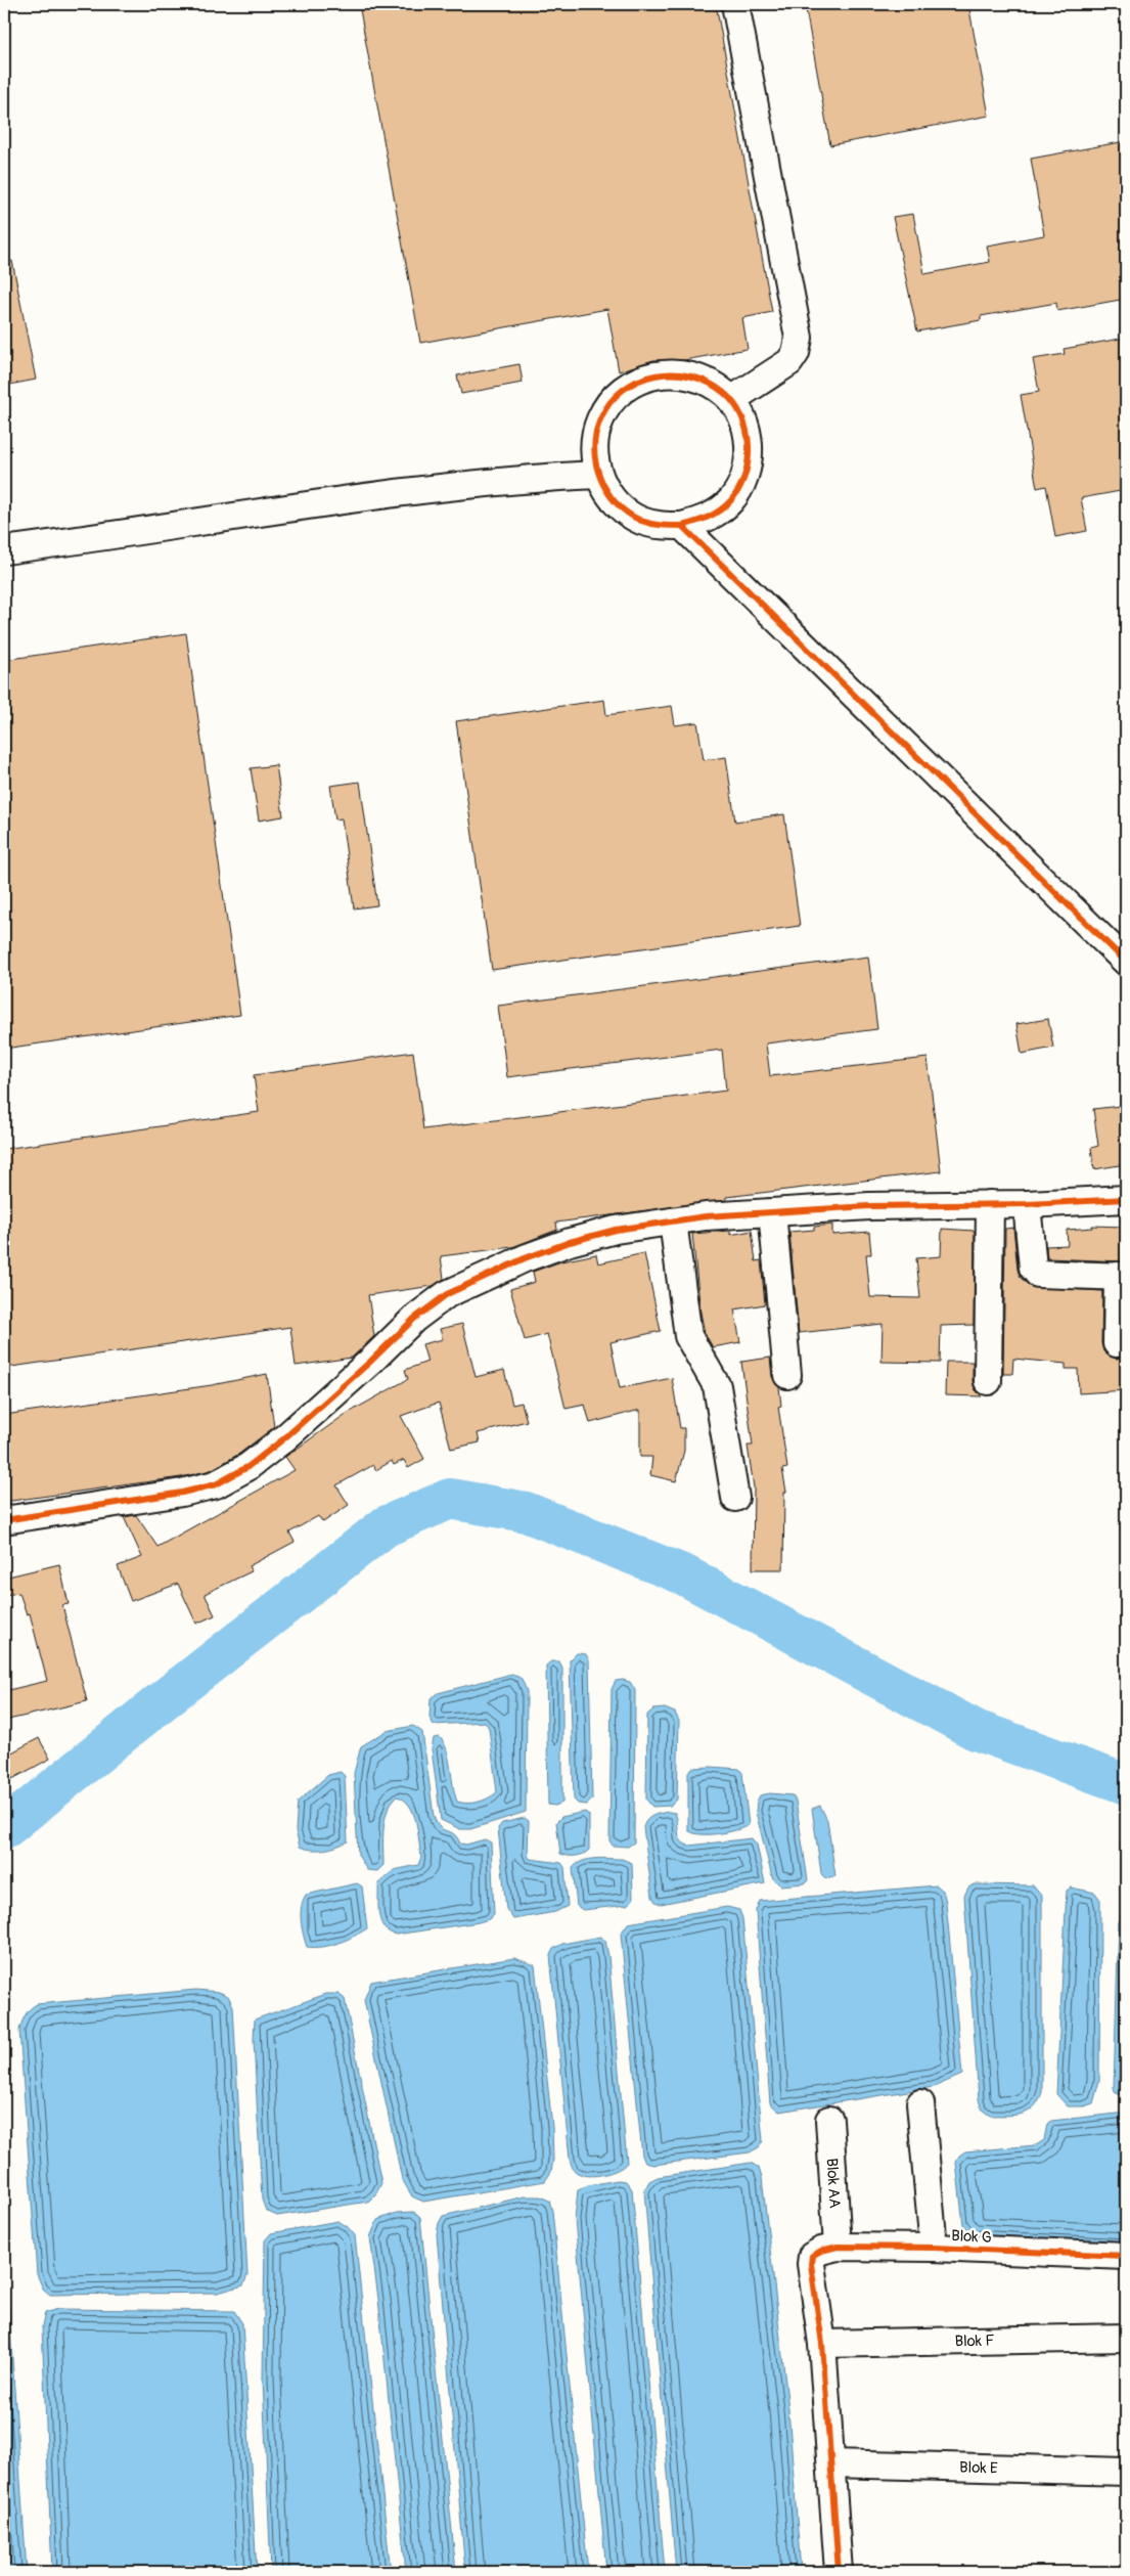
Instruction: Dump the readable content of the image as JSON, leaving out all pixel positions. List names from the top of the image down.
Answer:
{
  "streets": {
    "street": [
      "Blok AA",
      "Blok G",
      "Blok F",
      "Blok E"
    ]
  },
  "crossings": [
    ["Blok AA", "Blok G"],
    ["Blok AA", "Blok F"],
    ["Blok AA", "Blok E"]
  ]
}
